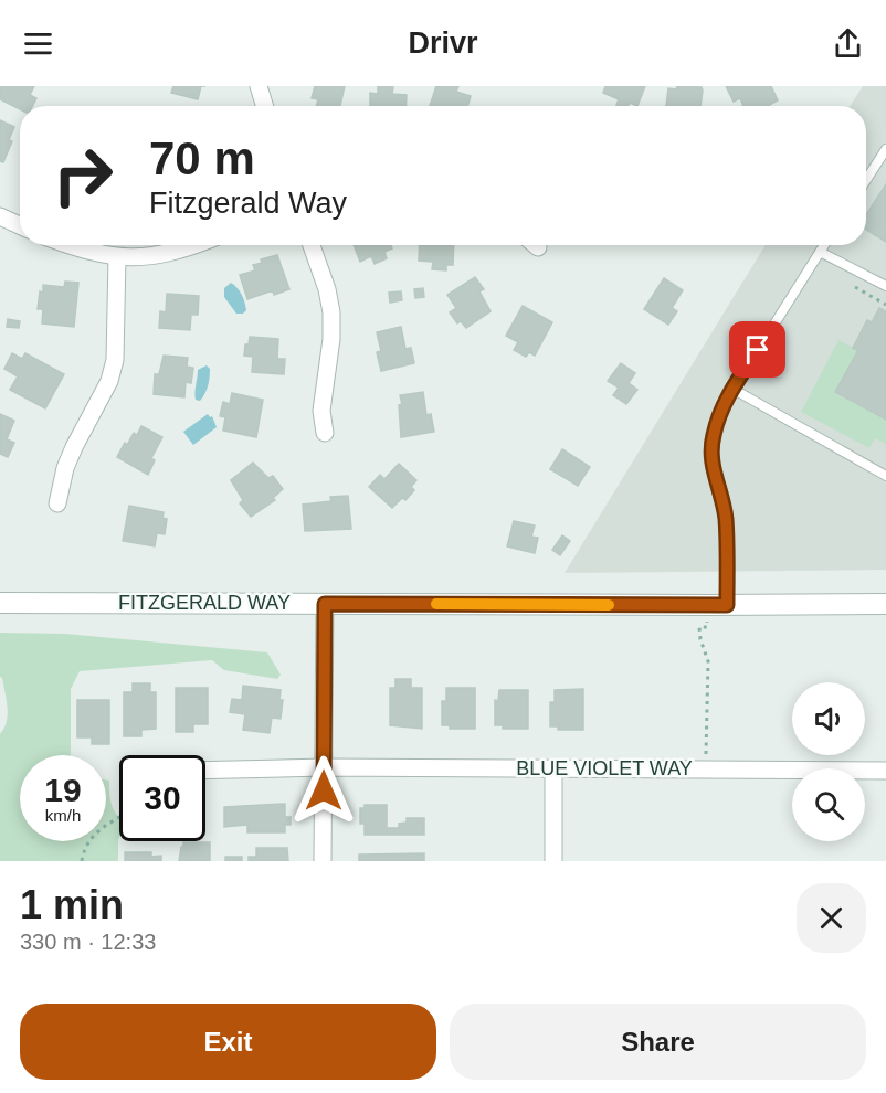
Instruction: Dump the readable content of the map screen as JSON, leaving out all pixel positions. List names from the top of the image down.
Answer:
{
  "streets": {
    "street": ["FITZGERALD WAY", "BLUE VIOLET WAY"]
  },
  "page": {
    "header": "Drivr",
    "turn": ["70 m", "Fitzgerald Way"],
    "speed": "19 km/h",
    "limit": "30",
    "heading": ["1 min", "330 m · 12:33"],
    "buttons": ["Exit", "Share"]
  }
}
